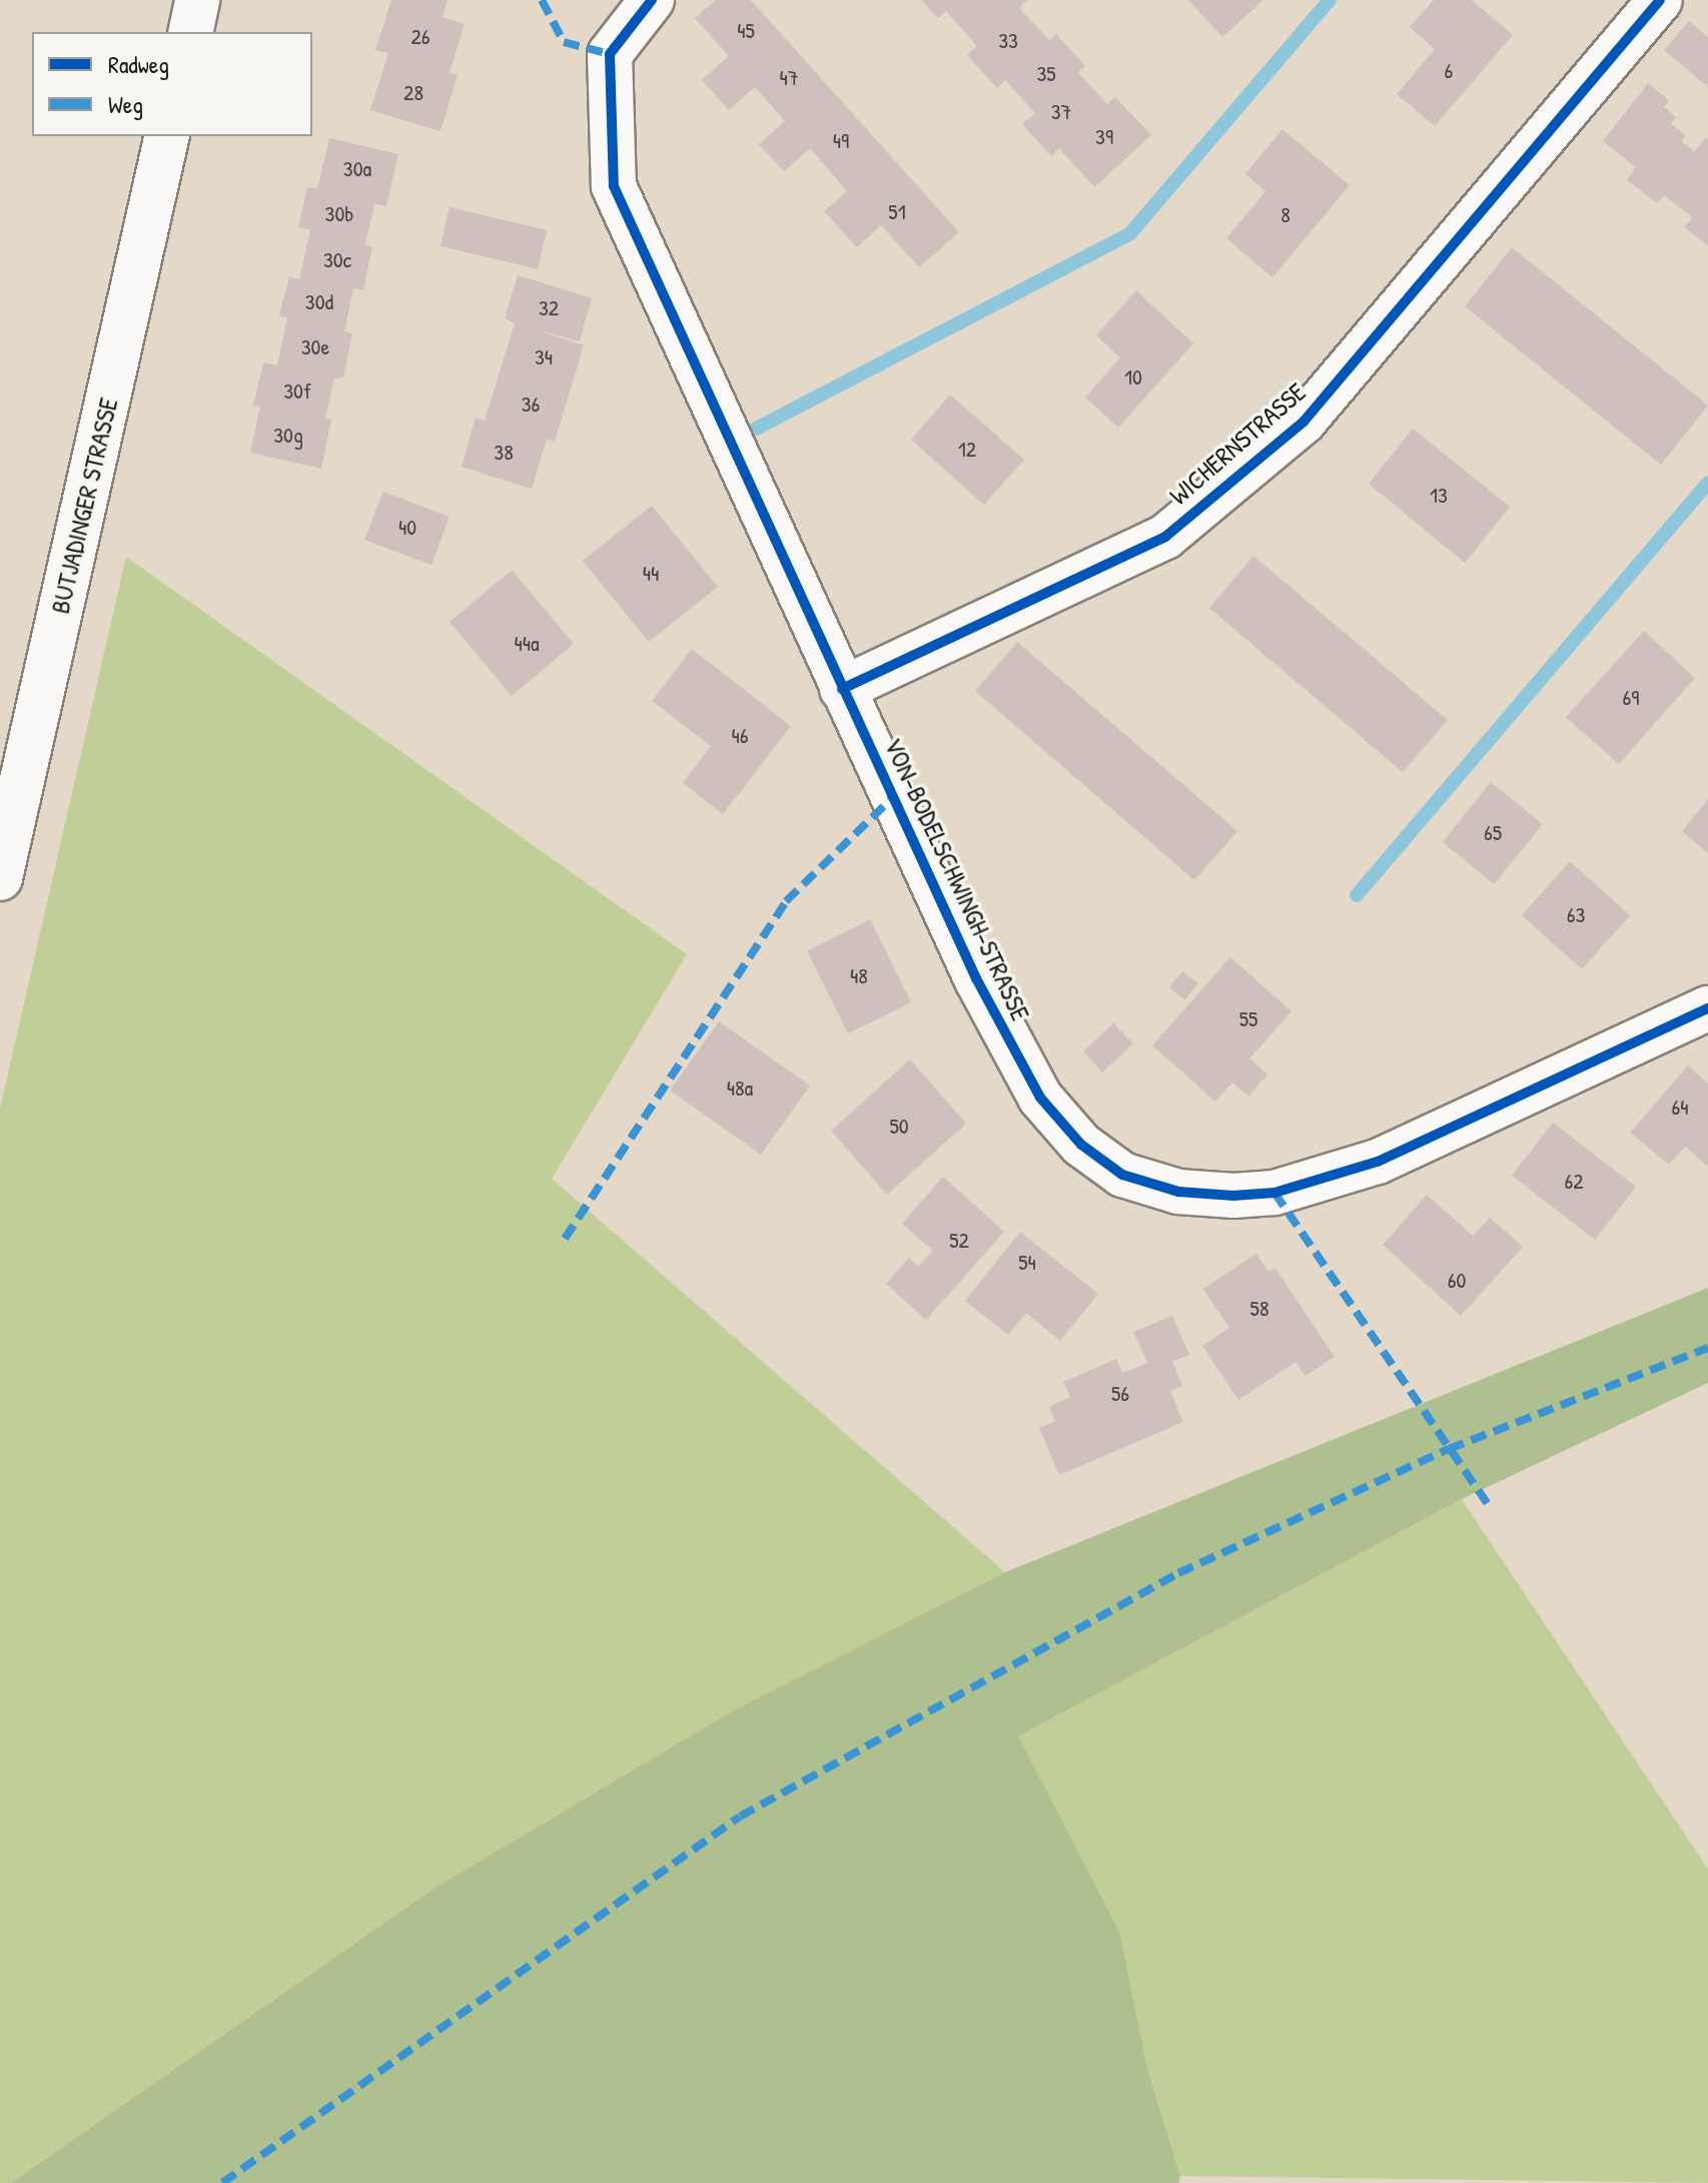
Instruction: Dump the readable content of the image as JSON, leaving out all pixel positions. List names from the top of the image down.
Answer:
{
  "streets": {
    "street": ["WICHERNSTRASSE", "BUTJADINGER STRASSE", "VON-BODELSCHWINGH-STRASSE"]
  },
  "crossings": [
    ["WICHERNSTRASSE", "VON-BODELSCHWINGH-STRASSE"]
  ],
  "house_numbers": [
    "45",
    "26",
    "33",
    "6",
    "35",
    "47",
    "28",
    "37",
    "39",
    "49",
    "30a",
    "51",
    "30b",
    "8",
    "30c",
    "30d",
    "32",
    "30e",
    "34",
    "10",
    "30f",
    "36",
    "30g",
    "12",
    "38",
    "13",
    "40",
    "44",
    "44a",
    "69",
    "46",
    "65",
    "63",
    "48",
    "55",
    "48a",
    "64",
    "50",
    "62",
    "52",
    "54",
    "60",
    "58",
    "56"
  ],
  "legend": ["Radweg", "Weg"]
}
